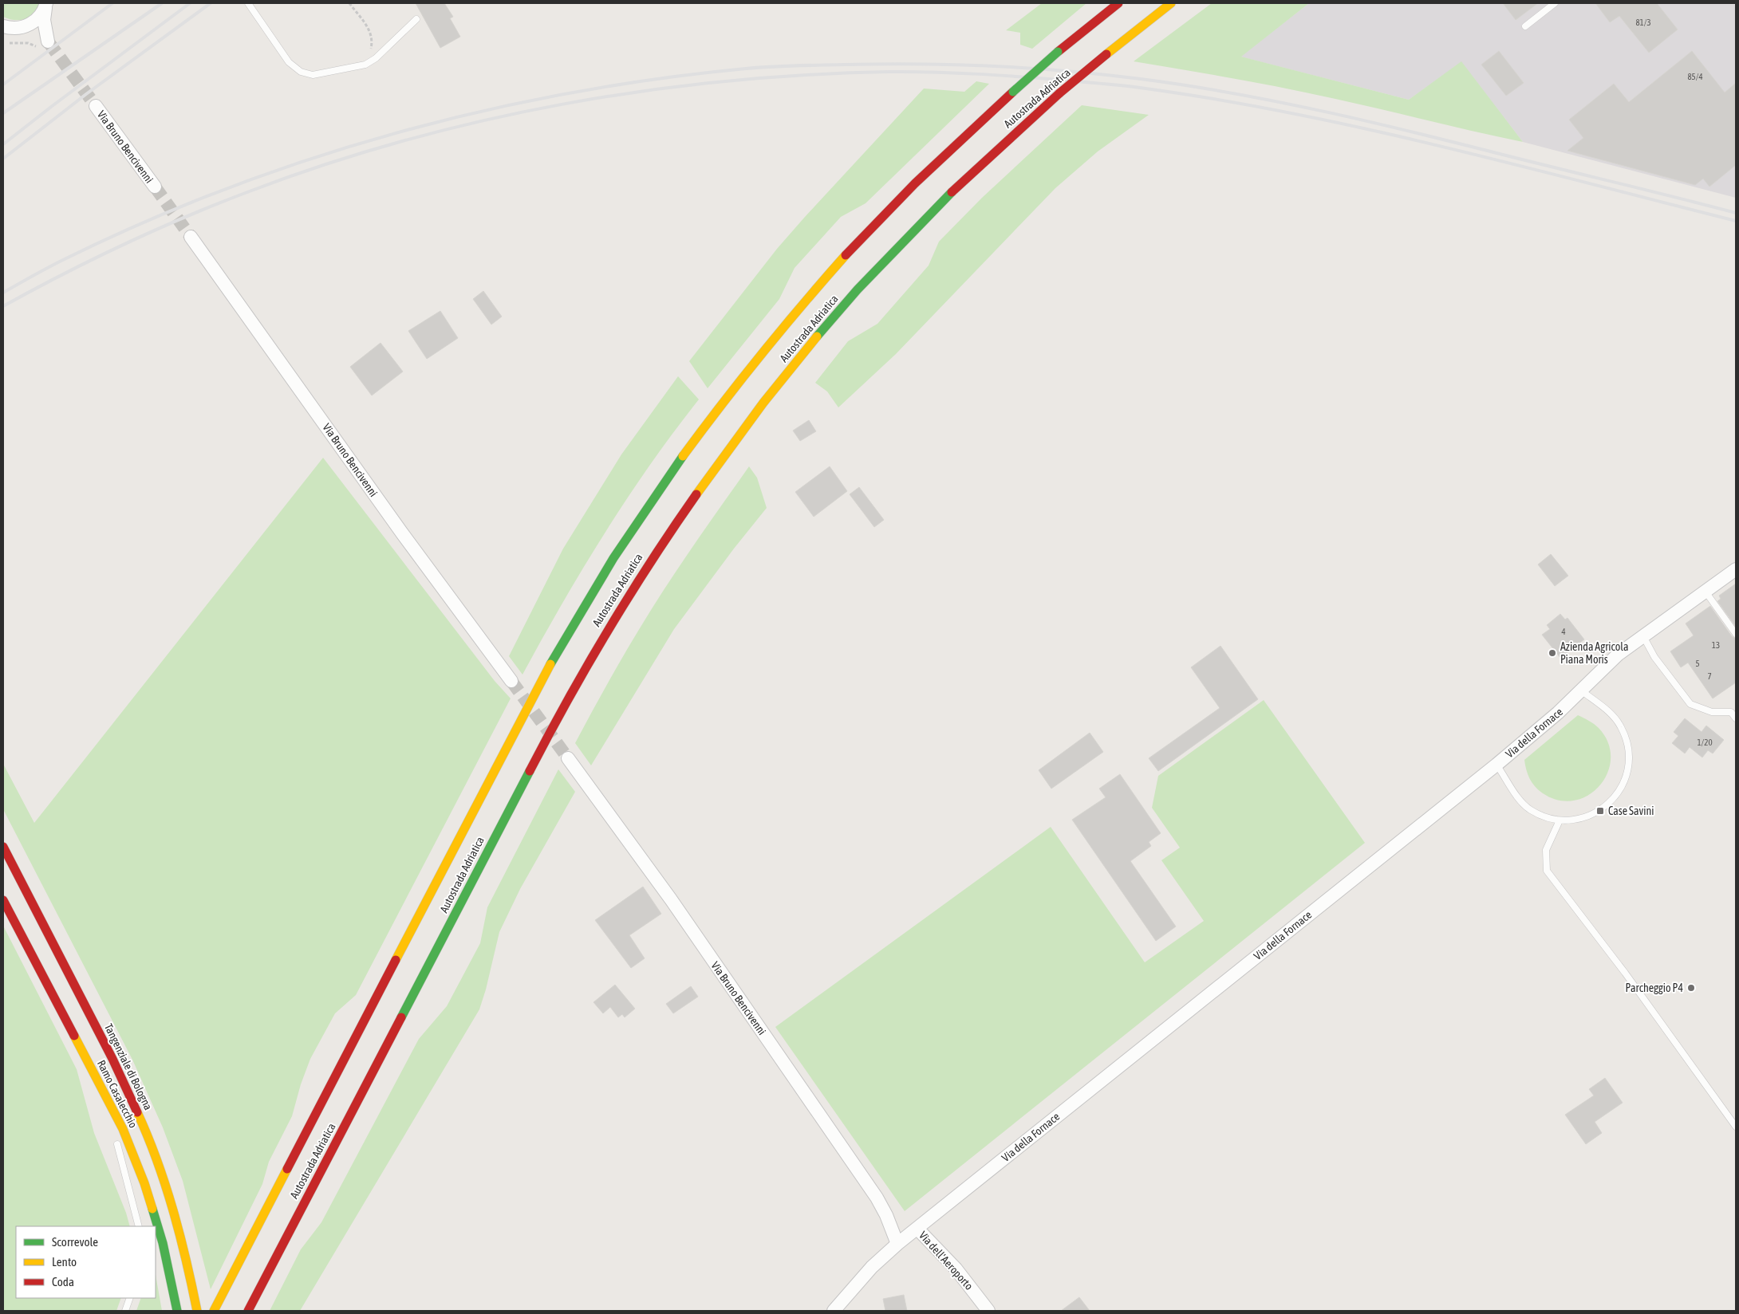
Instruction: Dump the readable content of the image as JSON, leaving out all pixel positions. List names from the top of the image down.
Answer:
{
  "streets": {
    "highway": ["Autostrada Adriatica", "Tangenziale di Bologna", "Ramo Casalecchio"],
    "street": ["Via Bruno Bencivenni", "Via della Fornace", "Via dell'Aeroporto"]
  },
  "crossings": [
    ["Via Bruno Bencivenni", "Via dell'Aeroporto"],
    ["Via della Fornace", "Via dell'Aeroporto"]
  ],
  "places": {
    "other": ["Azienda Agricola Piana Moris", "Parcheggio P4"],
    "transit": ["Case Savini"]
  },
  "house_numbers": [
    "81/3",
    "85/4",
    "4",
    "13",
    "5",
    "7",
    "1/20"
  ],
  "legend": ["Scorrevole", "Lento", "Coda"]
}
